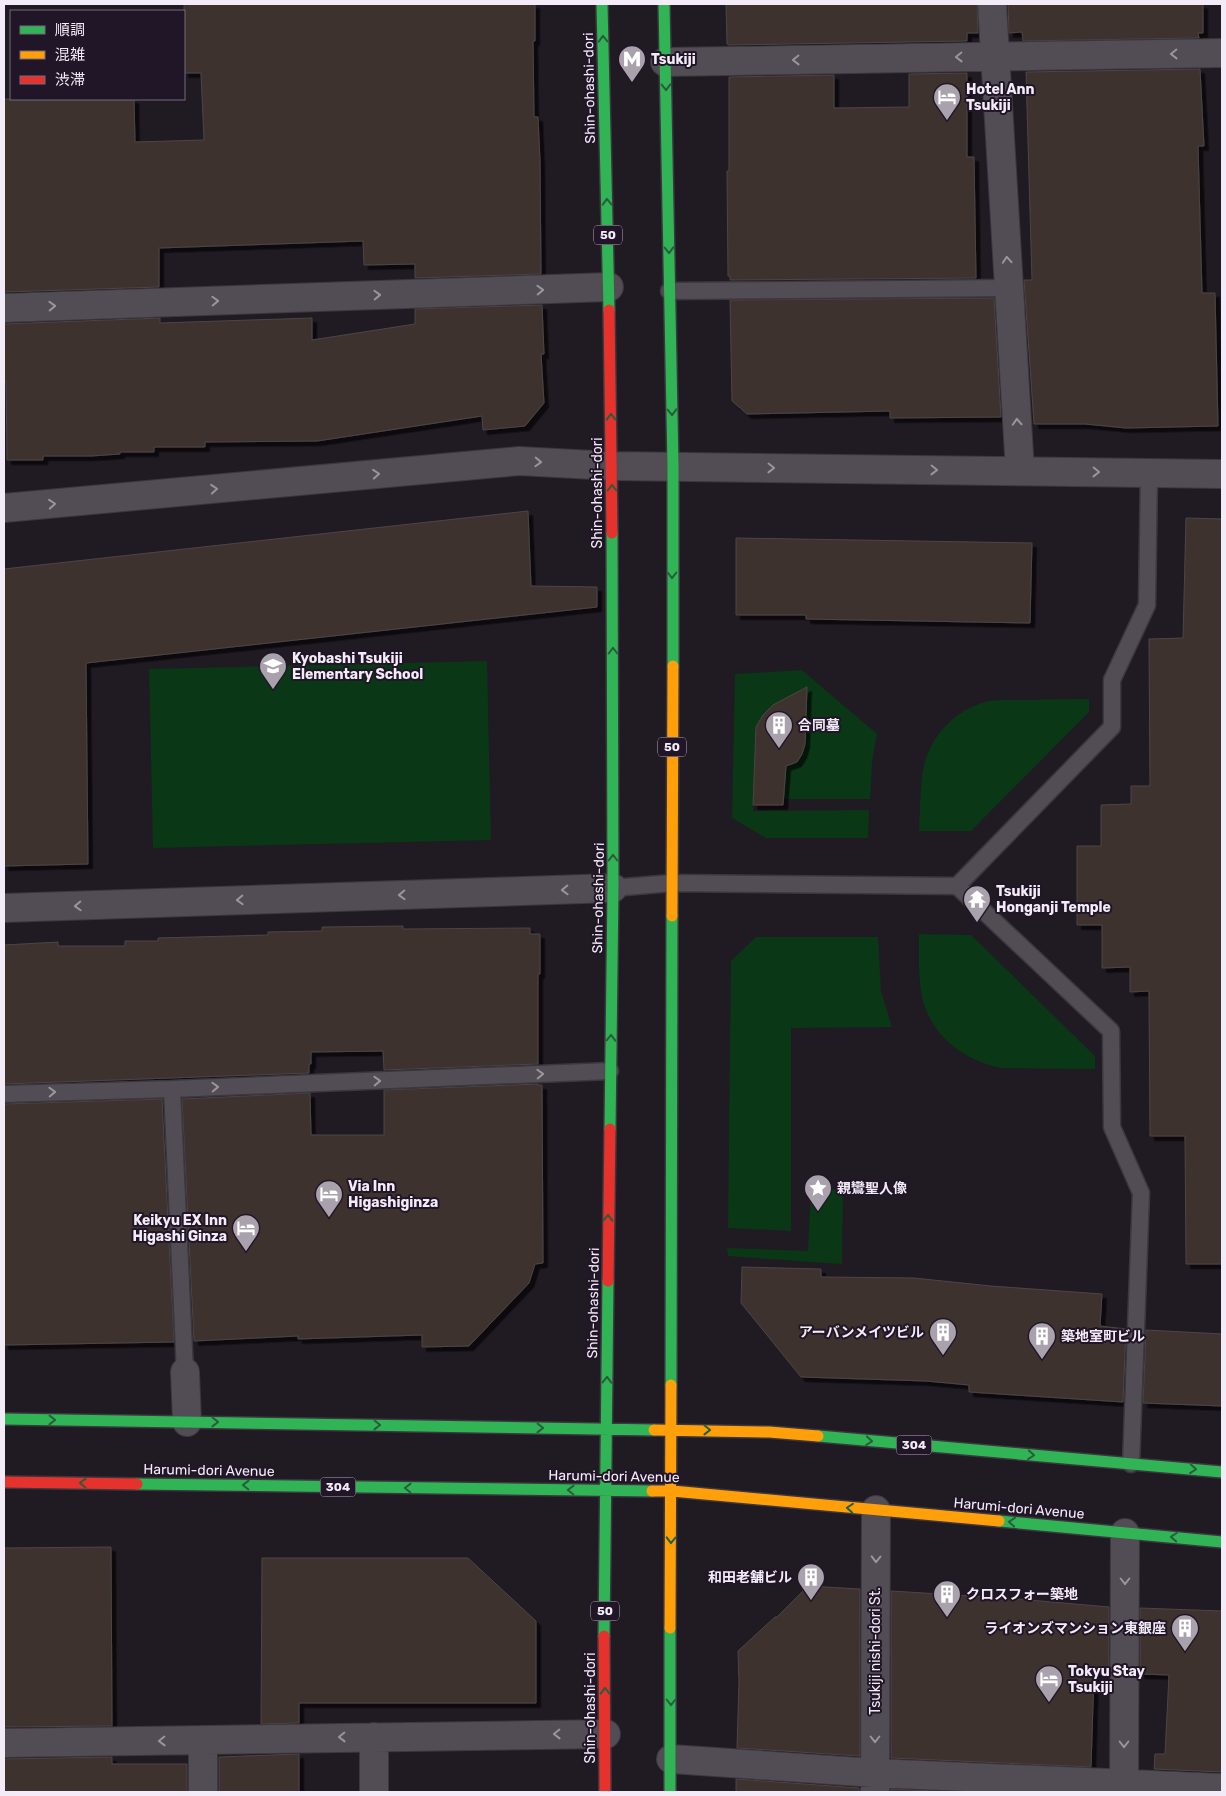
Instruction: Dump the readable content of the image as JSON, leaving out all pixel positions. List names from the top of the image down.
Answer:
{
  "streets": {
    "main road": [
      "Shin-ohashi-dori",
      "50",
      "304",
      "Harumi-dori Avenue"
    ],
    "street": ["Tsukiji nishi-dori St."]
  },
  "crossings": [
    ["Shin-ohashi-dori", "304"],
    ["Shin-ohashi-dori", "Harumi-dori Avenue"],
    ["50", "304"],
    ["50", "Harumi-dori Avenue"],
    ["Harumi-dori Avenue", "Tsukiji nishi-dori St."]
  ],
  "one_way": ["Tsukiji nishi-dori St."],
  "places": {
    "metro station": ["Tsukiji"],
    "hotel": [
      "Hotel Ann Tsukiji",
      "Via Inn Higashiginza",
      "Keikyu EX Inn Higashi Ginza",
      "Tokyu Stay Tsukiji"
    ],
    "school or university": ["Kyobashi Tsukiji Elementary School"],
    "building": [
      "合同墓",
      "アーバンメイツビル",
      "築地室町ビル",
      "和田老舗ビル",
      "クロスフォー築地",
      "ライオンズマンション東銀座"
    ],
    "temple": ["Tsukiji Honganji Temple"],
    "place": ["親鸞聖人像"]
  },
  "legend": ["順調", "混雑", "渋滞"]
}
